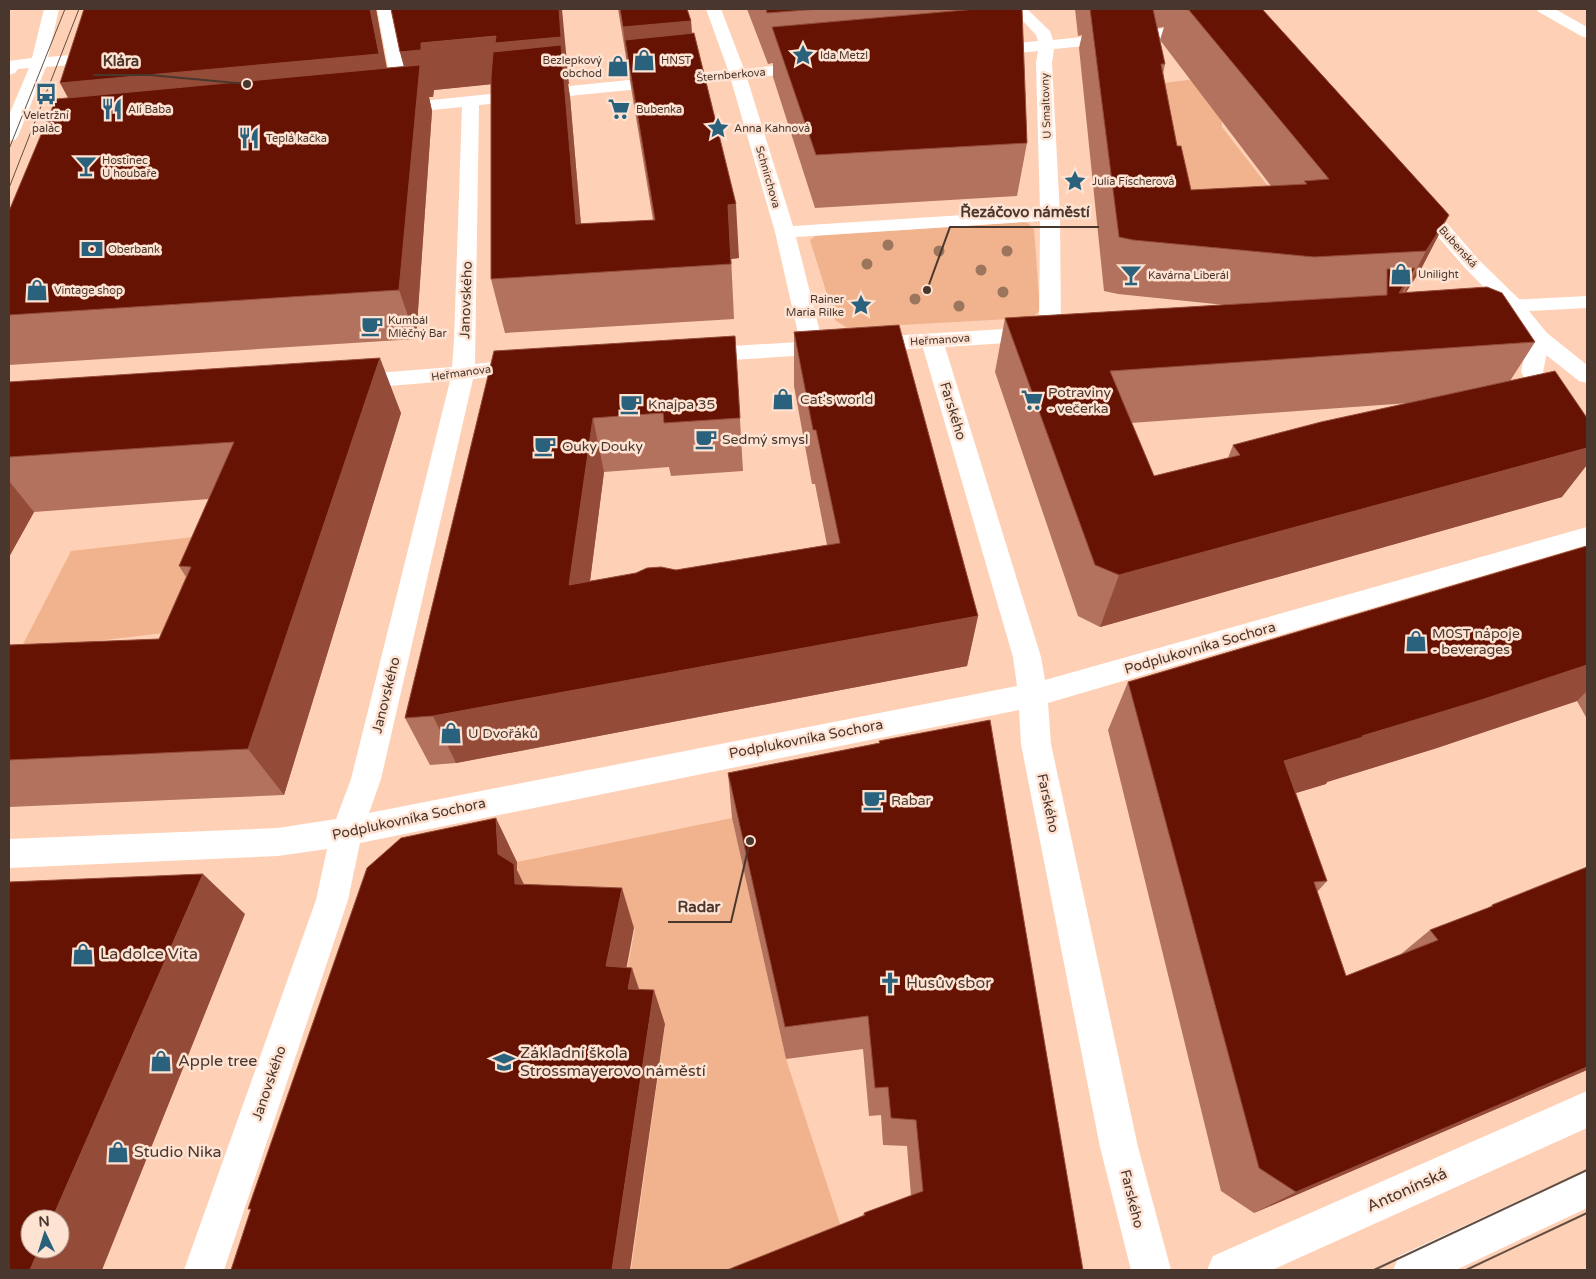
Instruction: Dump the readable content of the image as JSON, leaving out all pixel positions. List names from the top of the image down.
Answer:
{
  "streets": {
    "street": [
      "Šternberkova",
      "U Smaltovny",
      "Schnirchova",
      "Bubenská",
      "Janovského",
      "Heřmanova",
      "Farského",
      "Podplukovníka Sochora",
      "Antonínská"
    ]
  },
  "crossings": [
    ["Šternberkova", "Schnirchova"],
    ["Šternberkova", "Janovského"],
    ["U Smaltovny", "Heřmanova"],
    ["Schnirchova", "Heřmanova"],
    ["Janovského", "Heřmanova"],
    ["Janovského", "Podplukovníka Sochora"],
    ["Heřmanova", "Farského"],
    ["Farského", "Podplukovníka Sochora"]
  ],
  "places": {
    "place": [
      "Ida Metzl",
      "Anna Kahnová",
      "Julia Fischerová",
      "Rainer Maria Rilke"
    ],
    "shop": [
      "HNST",
      "Bezlepkový obchod",
      "Unilight",
      "Vintage shop",
      "Cat's world",
      "M0ST nápoje - beverages",
      "U Dvořáků",
      "La dolce Vita",
      "Apple tree",
      "Studio Nika"
    ],
    "other": ["Klára", "Řezáčovo náměstí", "Radar"],
    "bus stop": ["Veletržní palác"],
    "restaurant": ["Ali Baba", "Teplá kačka"],
    "supermarket": ["Bubenka", "Potraviny - večerka"],
    "bar": ["Hostinec U houbaře", "Kavárna Liberál"],
    "bank": ["Oberbank"],
    "cafe": [
      "Kumbál Mléčný Bar",
      "Knajpa 35",
      "Sedmý smysl",
      "Ouky Douky",
      "Rabar"
    ],
    "church": ["Husův sbor"],
    "school or university": ["Základní škola Strossmayerovo náměstí"]
  },
  "north": "top"
}
